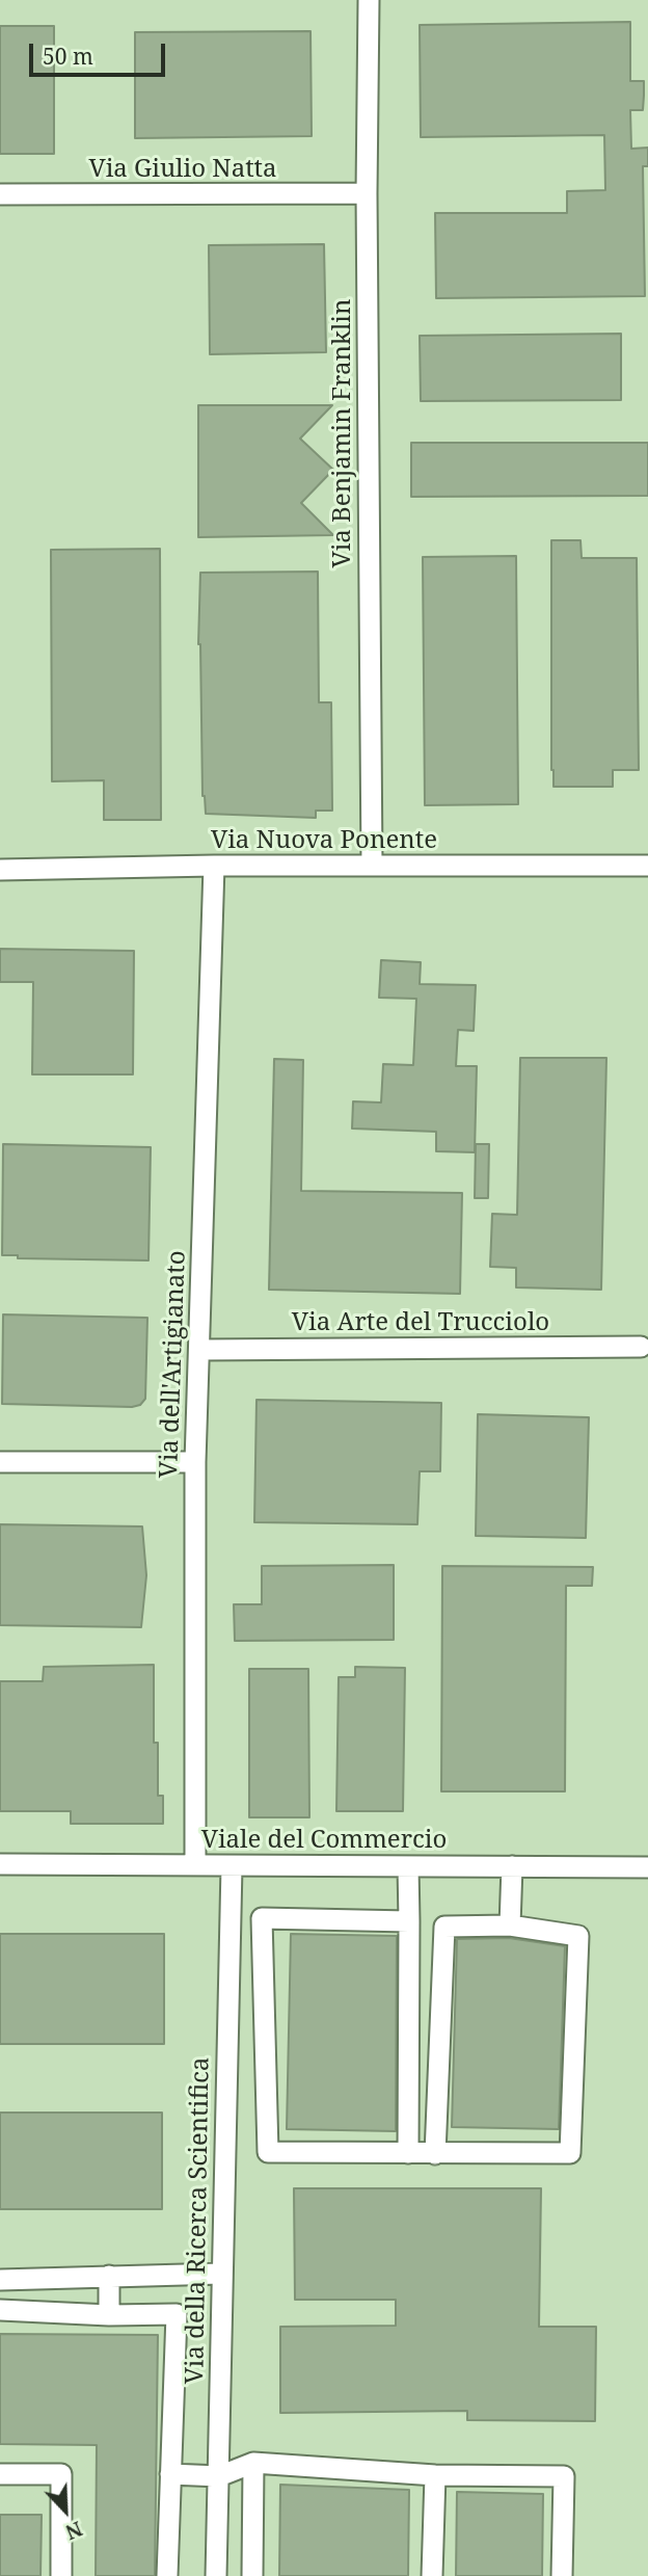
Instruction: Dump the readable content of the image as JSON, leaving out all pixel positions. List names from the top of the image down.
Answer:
{
  "streets": {
    "street": [
      "Via Giulio Natta",
      "Via Benjamin Franklin",
      "Via Nuova Ponente",
      "Via Arte del Trucciolo",
      "Via dell'Artigianato",
      "Viale del Commercio",
      "Via della Ricerca Scientifica"
    ]
  },
  "crossings": [
    ["Via Giulio Natta", "Via Benjamin Franklin"],
    ["Via Benjamin Franklin", "Via Nuova Ponente"],
    ["Via Nuova Ponente", "Via dell'Artigianato"],
    ["Via Arte del Trucciolo", "Via dell'Artigianato"],
    ["Via dell'Artigianato", "Viale del Commercio"],
    ["Viale del Commercio", "Via della Ricerca Scientifica"]
  ],
  "scale_bar": "50 m",
  "north": "bottom right"
}
